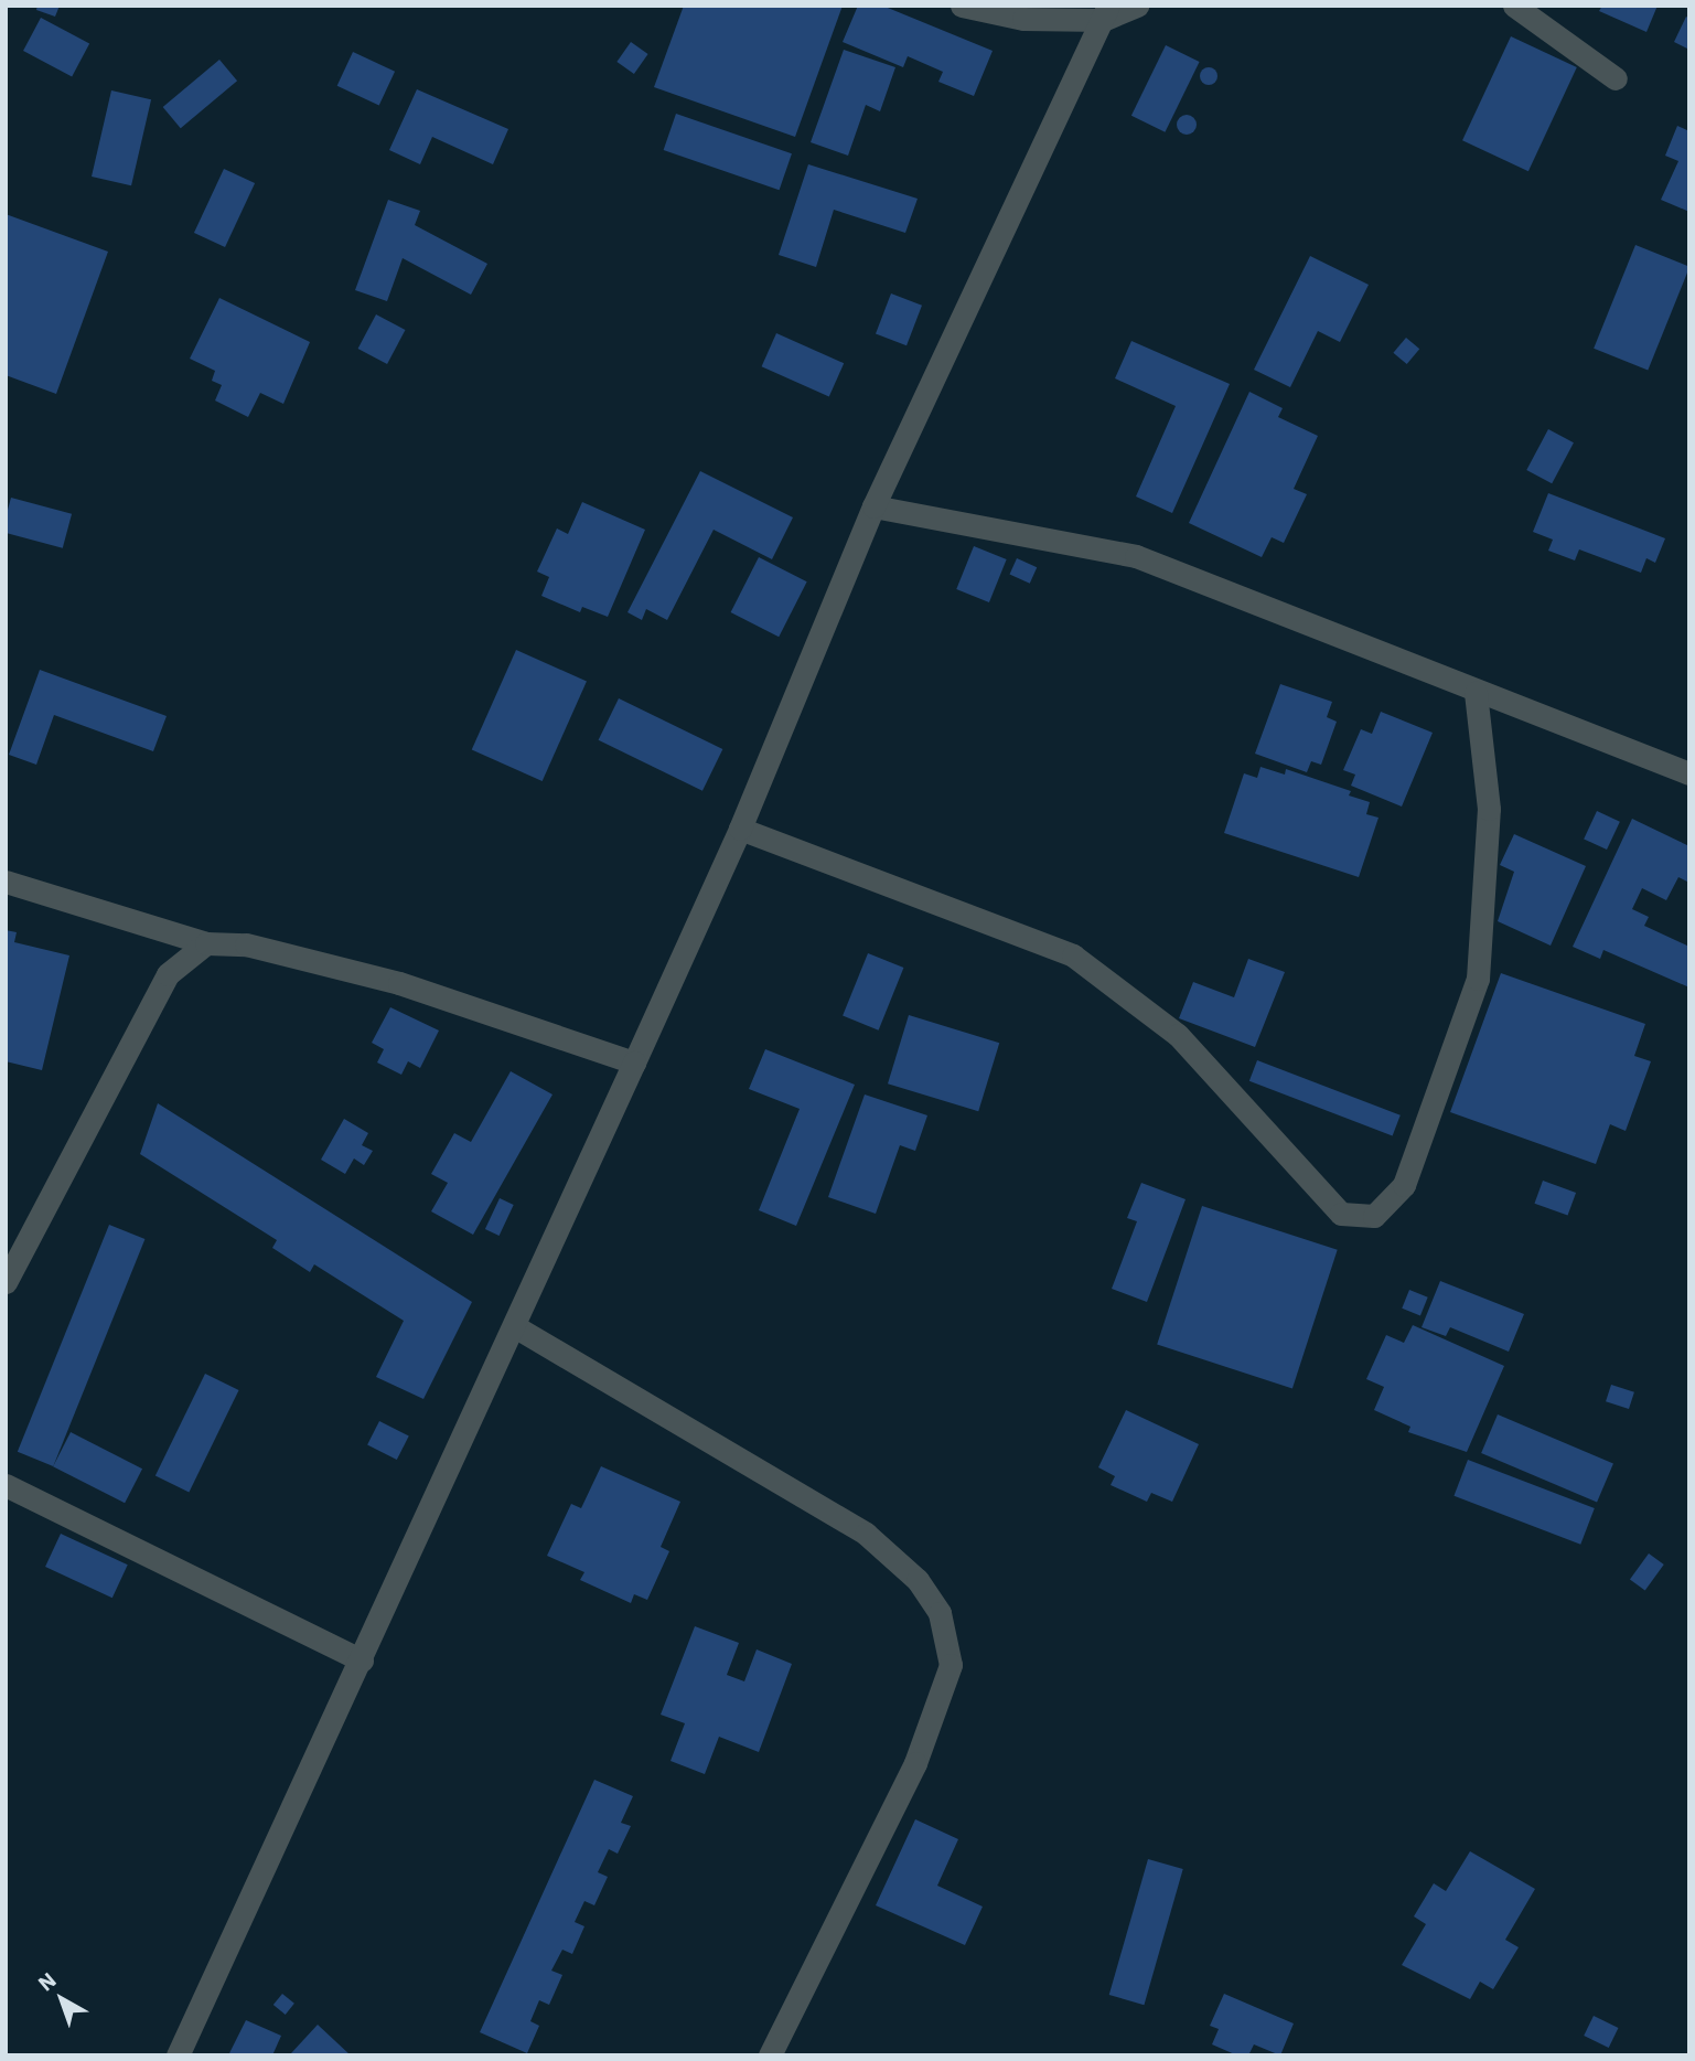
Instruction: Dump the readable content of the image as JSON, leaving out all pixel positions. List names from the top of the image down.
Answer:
{
  "north": "top left"
}
